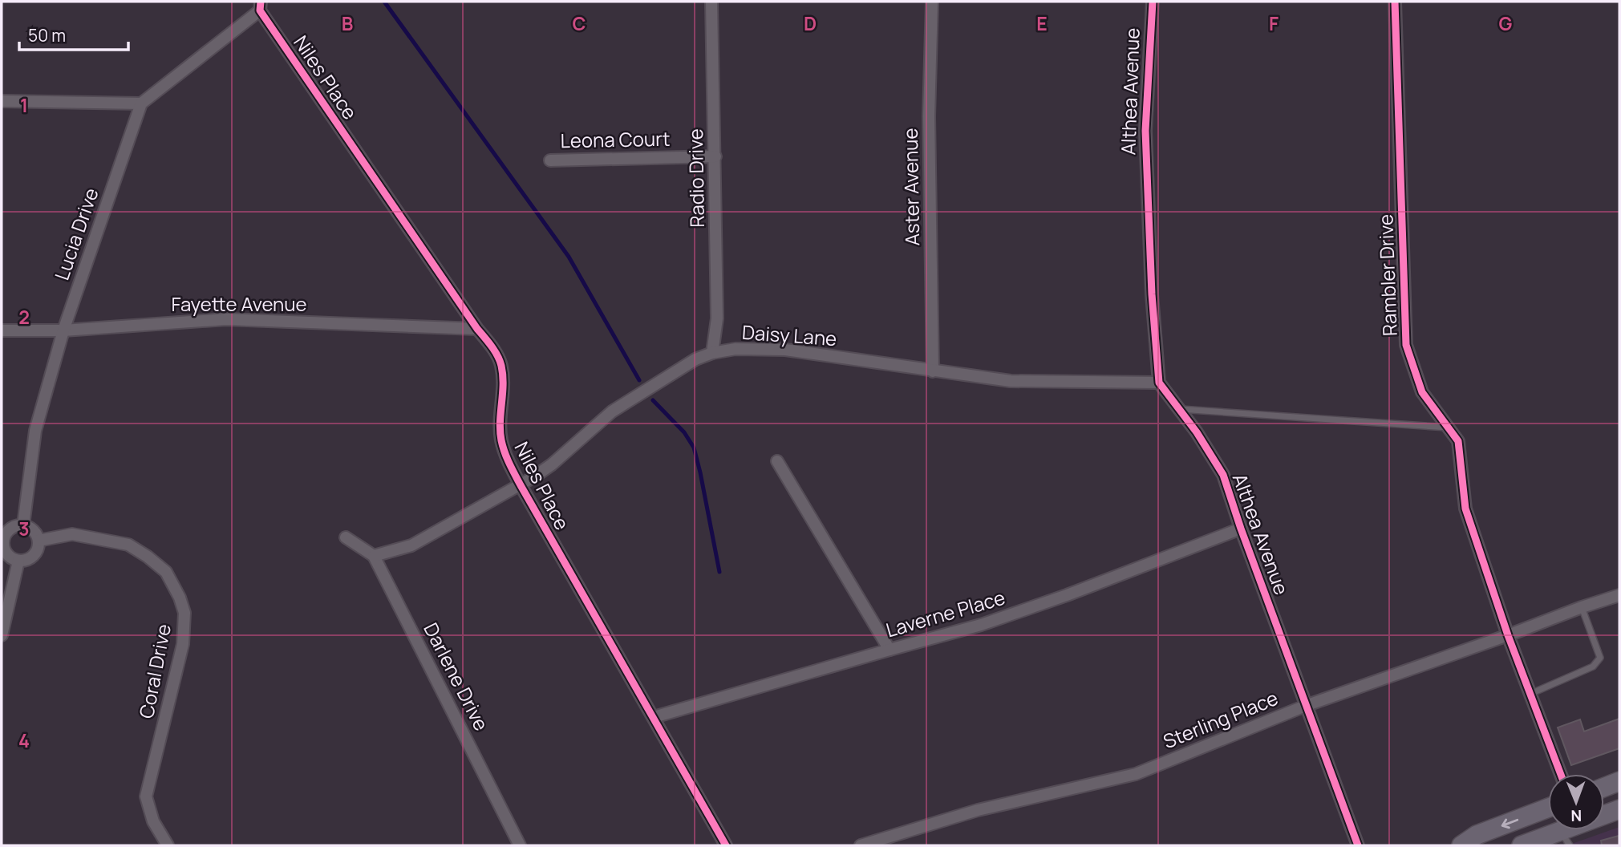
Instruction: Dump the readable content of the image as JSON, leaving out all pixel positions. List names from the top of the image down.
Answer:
{
  "streets": {
    "street": [
      "Niles Place",
      "Althea Avenue",
      "Leona Court",
      "Radio Drive",
      "Aster Avenue",
      "Lucia Drive",
      "Rambler Drive",
      "Fayette Avenue",
      "Daisy Lane",
      "Laverne Place",
      "Coral Drive",
      "Darlene Drive",
      "Sterling Place"
    ]
  },
  "crossings": [
    ["Niles Place", "Fayette Avenue"],
    ["Niles Place", "Daisy Lane"],
    ["Niles Place", "Laverne Place"],
    ["Althea Avenue", "Daisy Lane"],
    ["Althea Avenue", "Laverne Place"],
    ["Althea Avenue", "Sterling Place"],
    ["Leona Court", "Radio Drive"],
    ["Radio Drive", "Daisy Lane"],
    ["Aster Avenue", "Daisy Lane"],
    ["Lucia Drive", "Fayette Avenue"],
    ["Lucia Drive", "Coral Drive"],
    ["Rambler Drive", "Sterling Place"],
    ["Daisy Lane", "Darlene Drive"]
  ],
  "scale_bar": "50 m",
  "north": "bottom",
  "grid": {
    "columns": [
      "B",
      "C",
      "D",
      "E",
      "F",
      "G"
    ],
    "rows": [
      "1",
      "2",
      "3",
      "4"
    ]
  }
}
